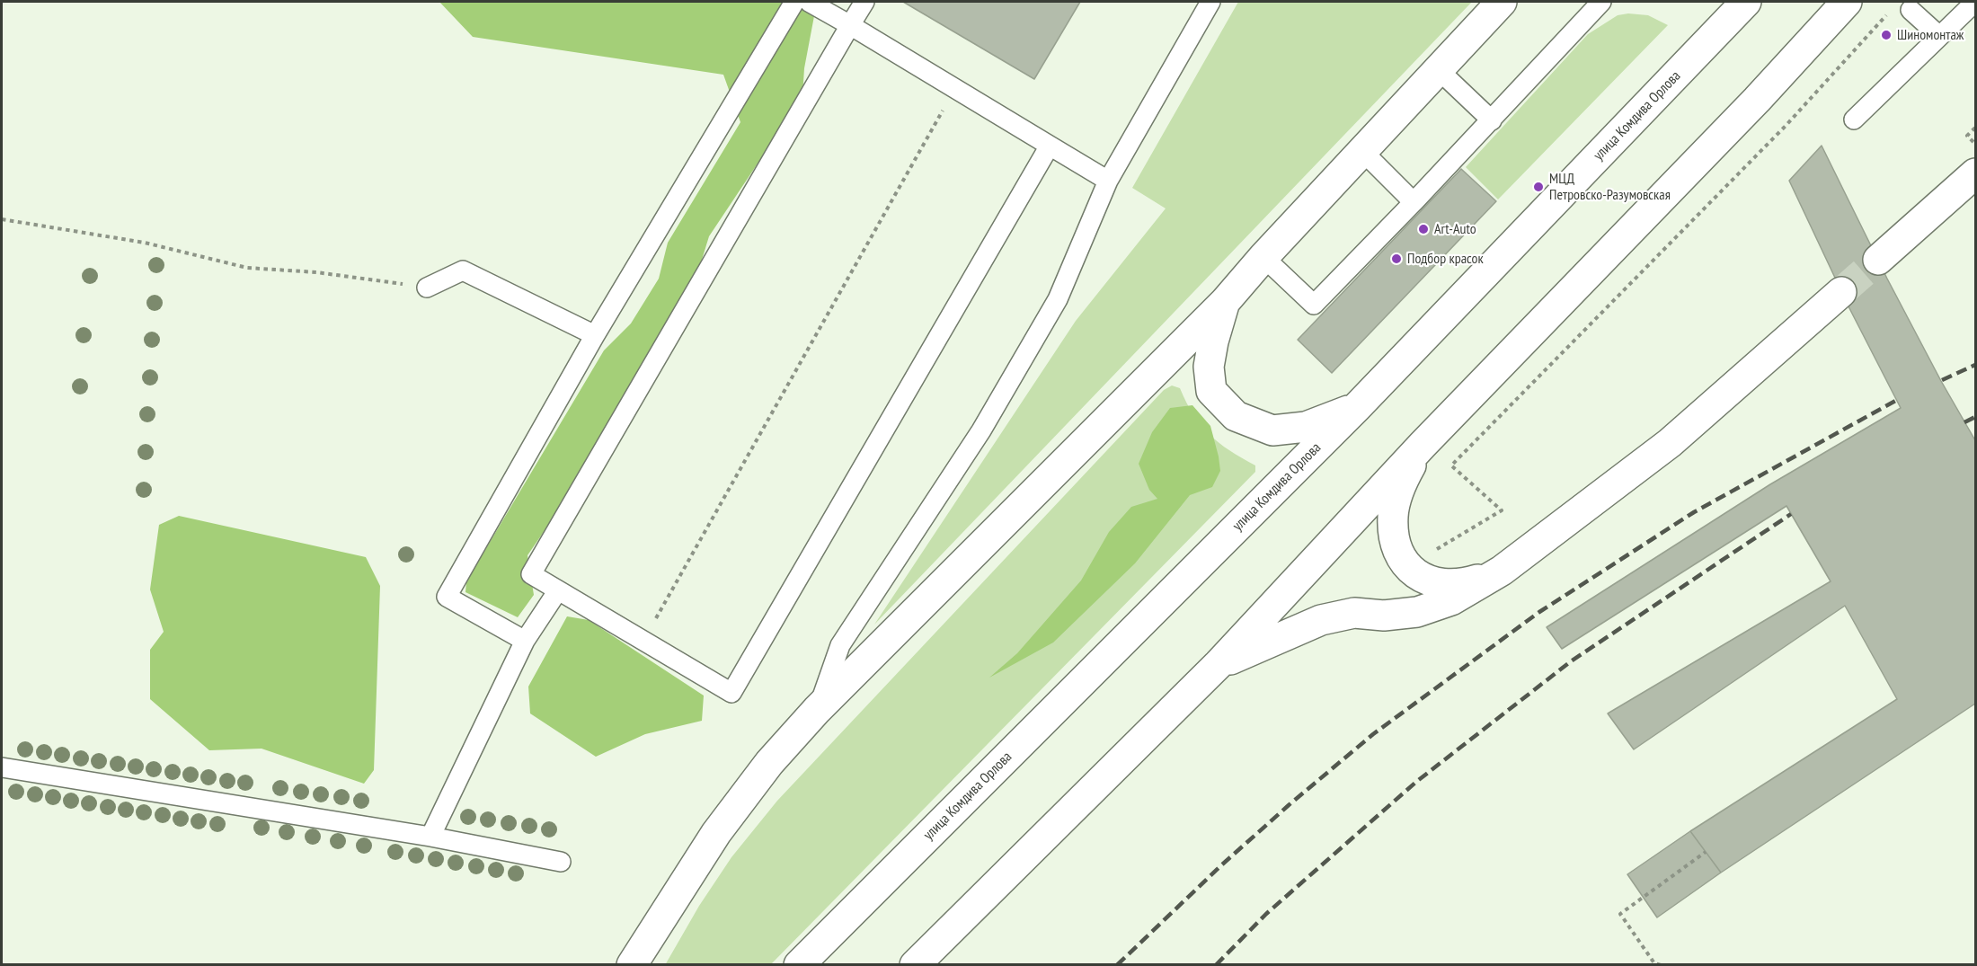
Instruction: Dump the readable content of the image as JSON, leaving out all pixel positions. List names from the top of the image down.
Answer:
{
  "streets": {
    "main road": ["улица Комдива Орлова"]
  },
  "places": [
    "Шиномонтаж",
    "МЦД Петровско-Разумовская",
    "Art-Auto",
    "Подбор красок"
  ]
}
